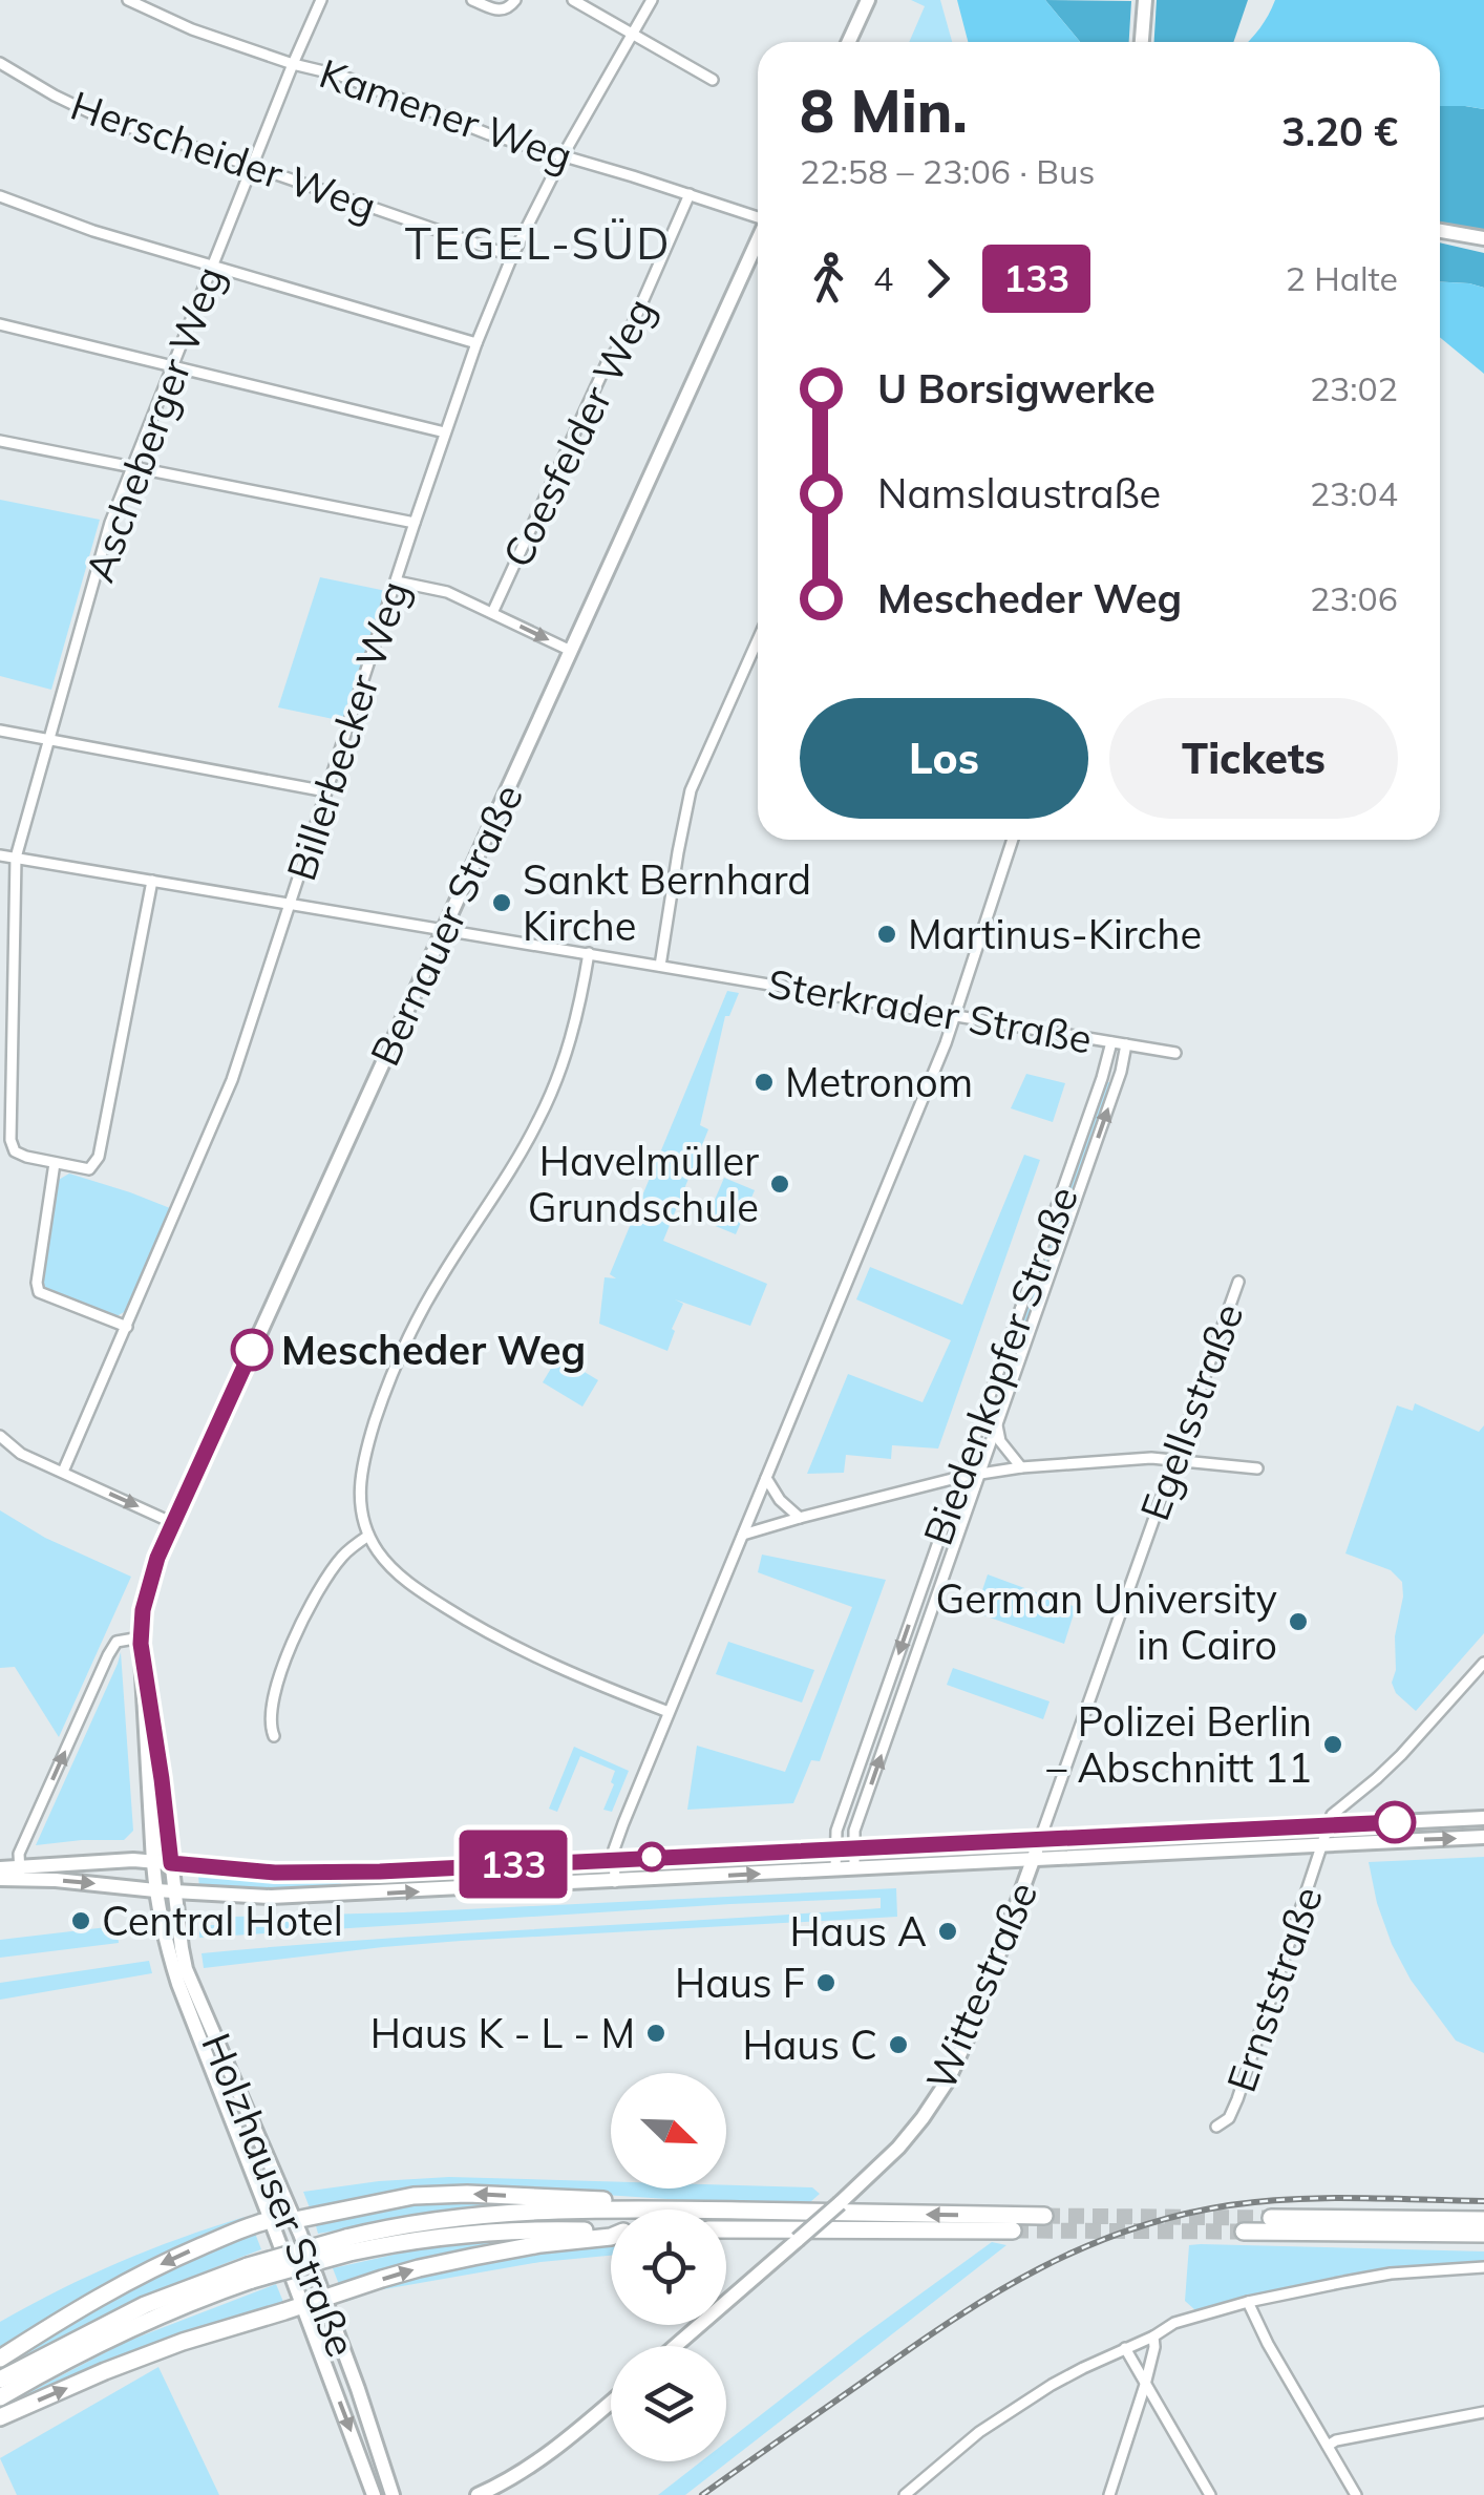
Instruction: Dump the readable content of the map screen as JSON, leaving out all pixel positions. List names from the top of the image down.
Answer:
{
  "streets": {
    "main road": ["Bernauer Straße", "Wittestraße", "Holzhauser Straße"],
    "street": [
      "Kamener Weg",
      "Herscheider Weg",
      "Ascheberger Weg",
      "Coesfelder Weg",
      "Billerbecker Weg",
      "Sterkrader Straße",
      "Biedenkopfer Straße",
      "Egellsstraße",
      "Ernststraße"
    ]
  },
  "crossings": [
    ["Kamener Weg", "Ascheberger Weg"],
    ["Kamener Weg", "Coesfelder Weg"],
    ["Kamener Weg", "Billerbecker Weg"],
    ["Herscheider Weg", "Ascheberger Weg"],
    ["Herscheider Weg", "Billerbecker Weg"],
    ["Ascheberger Weg", "Sterkrader Straße"],
    ["Billerbecker Weg", "Sterkrader Straße"],
    ["Bernauer Straße", "Sterkrader Straße"],
    ["Bernauer Straße", "Holzhauser Straße"],
    ["Sterkrader Straße", "Biedenkopfer Straße"],
    ["Egellsstraße", "Wittestraße"]
  ],
  "districts": ["TEGEL-SÜD"],
  "places": [
    "Sankt Bernhard Kirche",
    "Martinus-Kirche",
    "Metronom",
    "Havelmüller Grundschule",
    "Mescheder Weg",
    "German University in Cairo",
    "Polizei Berlin – Abschnitt 11",
    "Central Hotel",
    "Haus A",
    "Haus F",
    "Haus K - L - M",
    "Haus C"
  ],
  "lines": ["bus line 133"],
  "north": "bottom right",
  "page": {
    "on_map": "133",
    "heading": ["8 Min.", "22:58 – 23:06 · Bus", "3.20 €"],
    "legs": ["4", "133", "2 Halte"],
    "list": [
      {
        "name": "U Borsigwerke",
        "value": "23:02"
      },
      {
        "name": "Namslaustraße",
        "value": "23:04"
      },
      {
        "name": "Mescheder Weg",
        "value": "23:06"
      }
    ],
    "buttons": ["Los", "Tickets"]
  }
}
